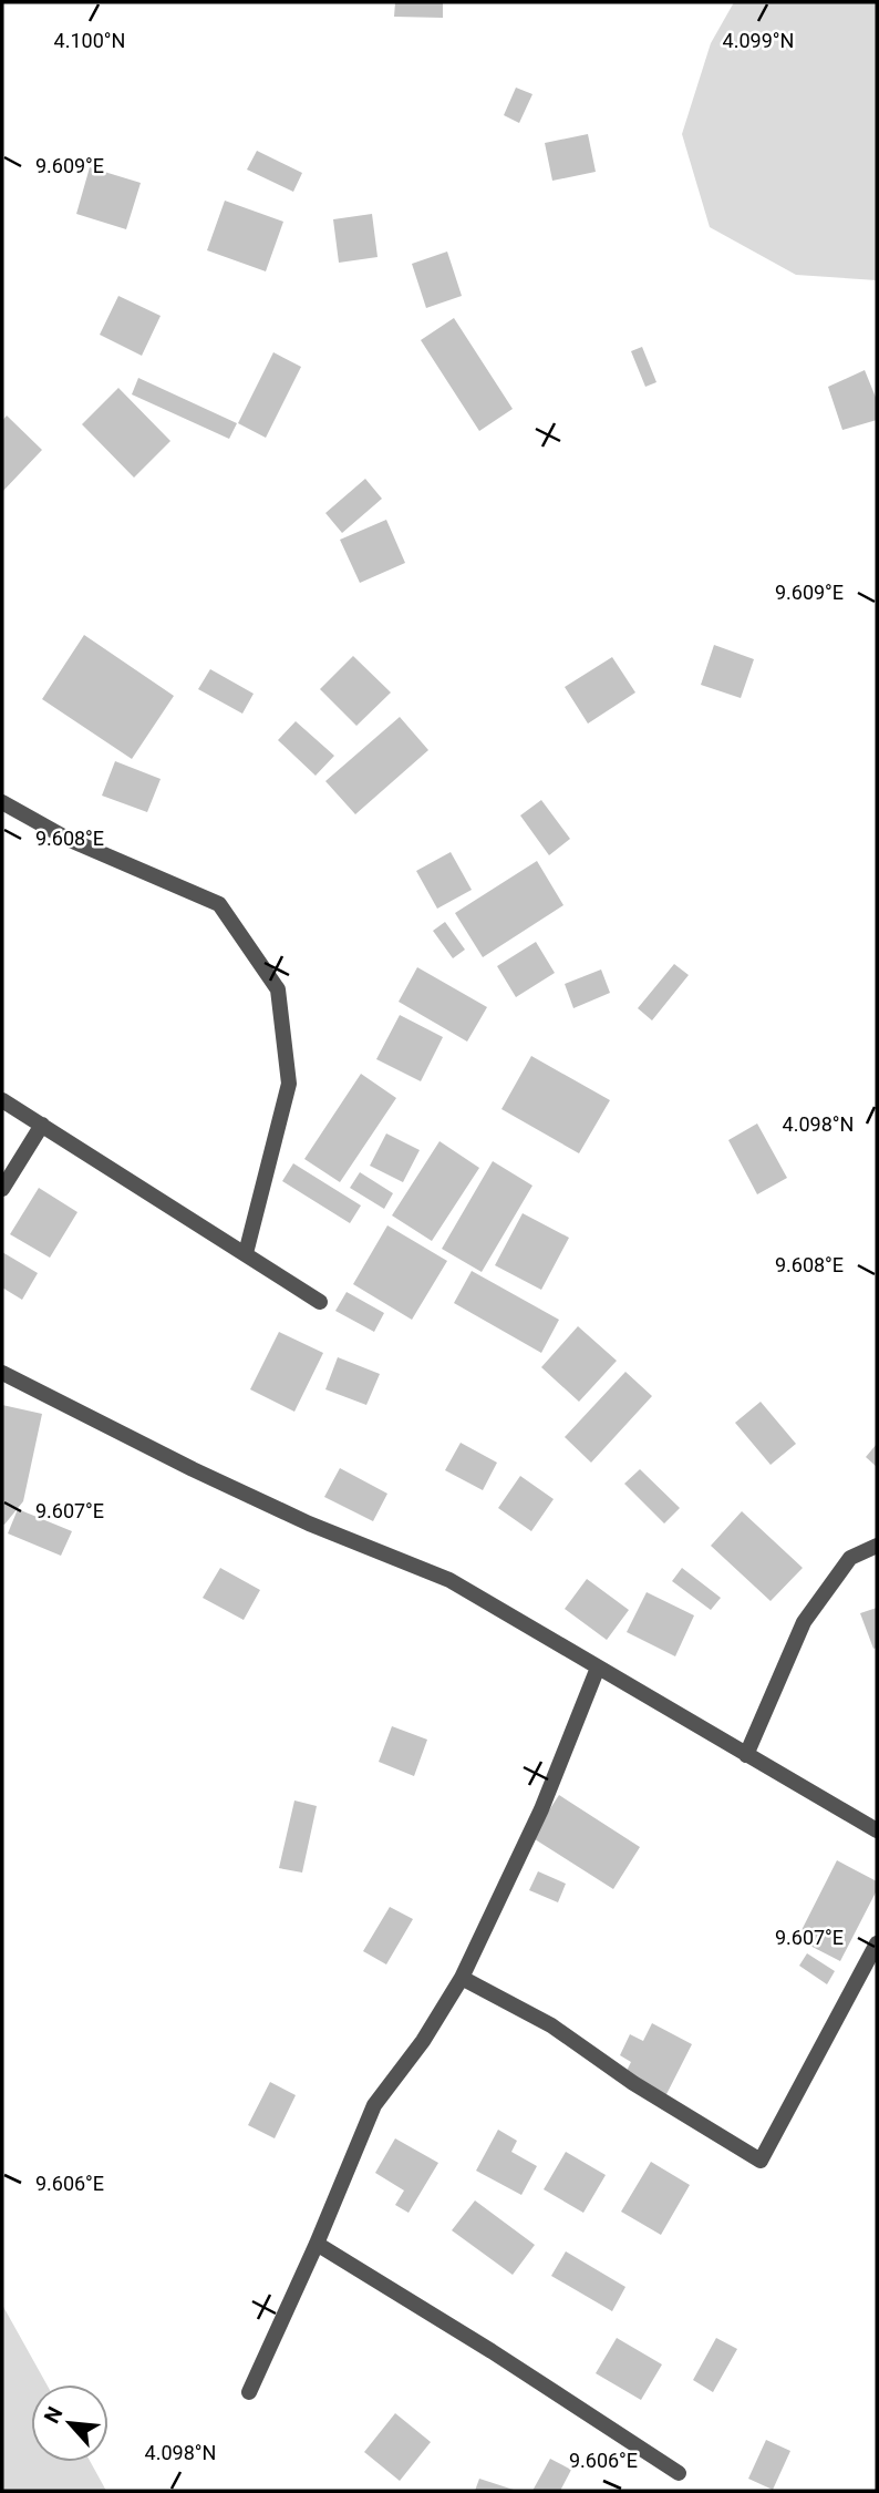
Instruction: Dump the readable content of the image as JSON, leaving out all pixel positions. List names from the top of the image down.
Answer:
{
  "north": "top left",
  "coordinates": [
    "4.100°N",
    "4.099°N",
    "9.609°E",
    "9.608°E",
    "4.098°N",
    "9.607°E",
    "9.606°E"
  ]
}
